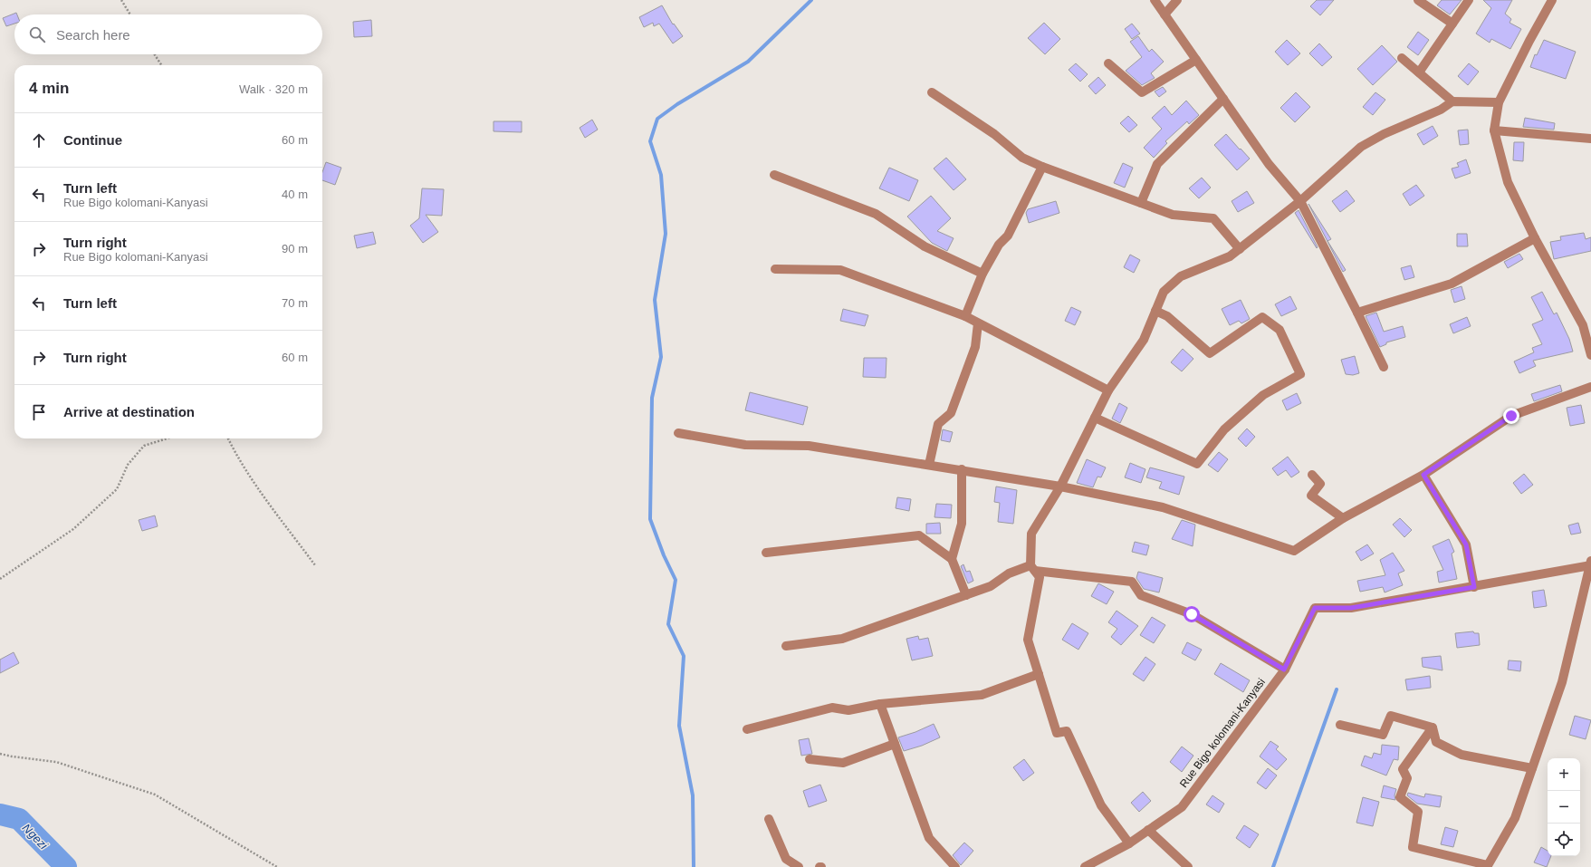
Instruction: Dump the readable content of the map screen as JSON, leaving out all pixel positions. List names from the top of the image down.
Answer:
{
  "streets": {
    "street": ["Rue Bigo kolomani-Kanyasi"]
  },
  "water": ["Ngezi"],
  "page": {
    "search": "Search here",
    "heading": ["4 min", "Walk · 320 m"],
    "list": [
      ["Continue", "60 m"],
      ["Turn left", "Rue Bigo kolomani-Kanyasi", "40 m"],
      ["Turn right", "Rue Bigo kolomani-Kanyasi", "90 m"],
      ["Turn left", "70 m"],
      ["Turn right", "60 m"],
      "Arrive at destination"
    ],
    "map_buttons": ["+", "−"]
  }
}
